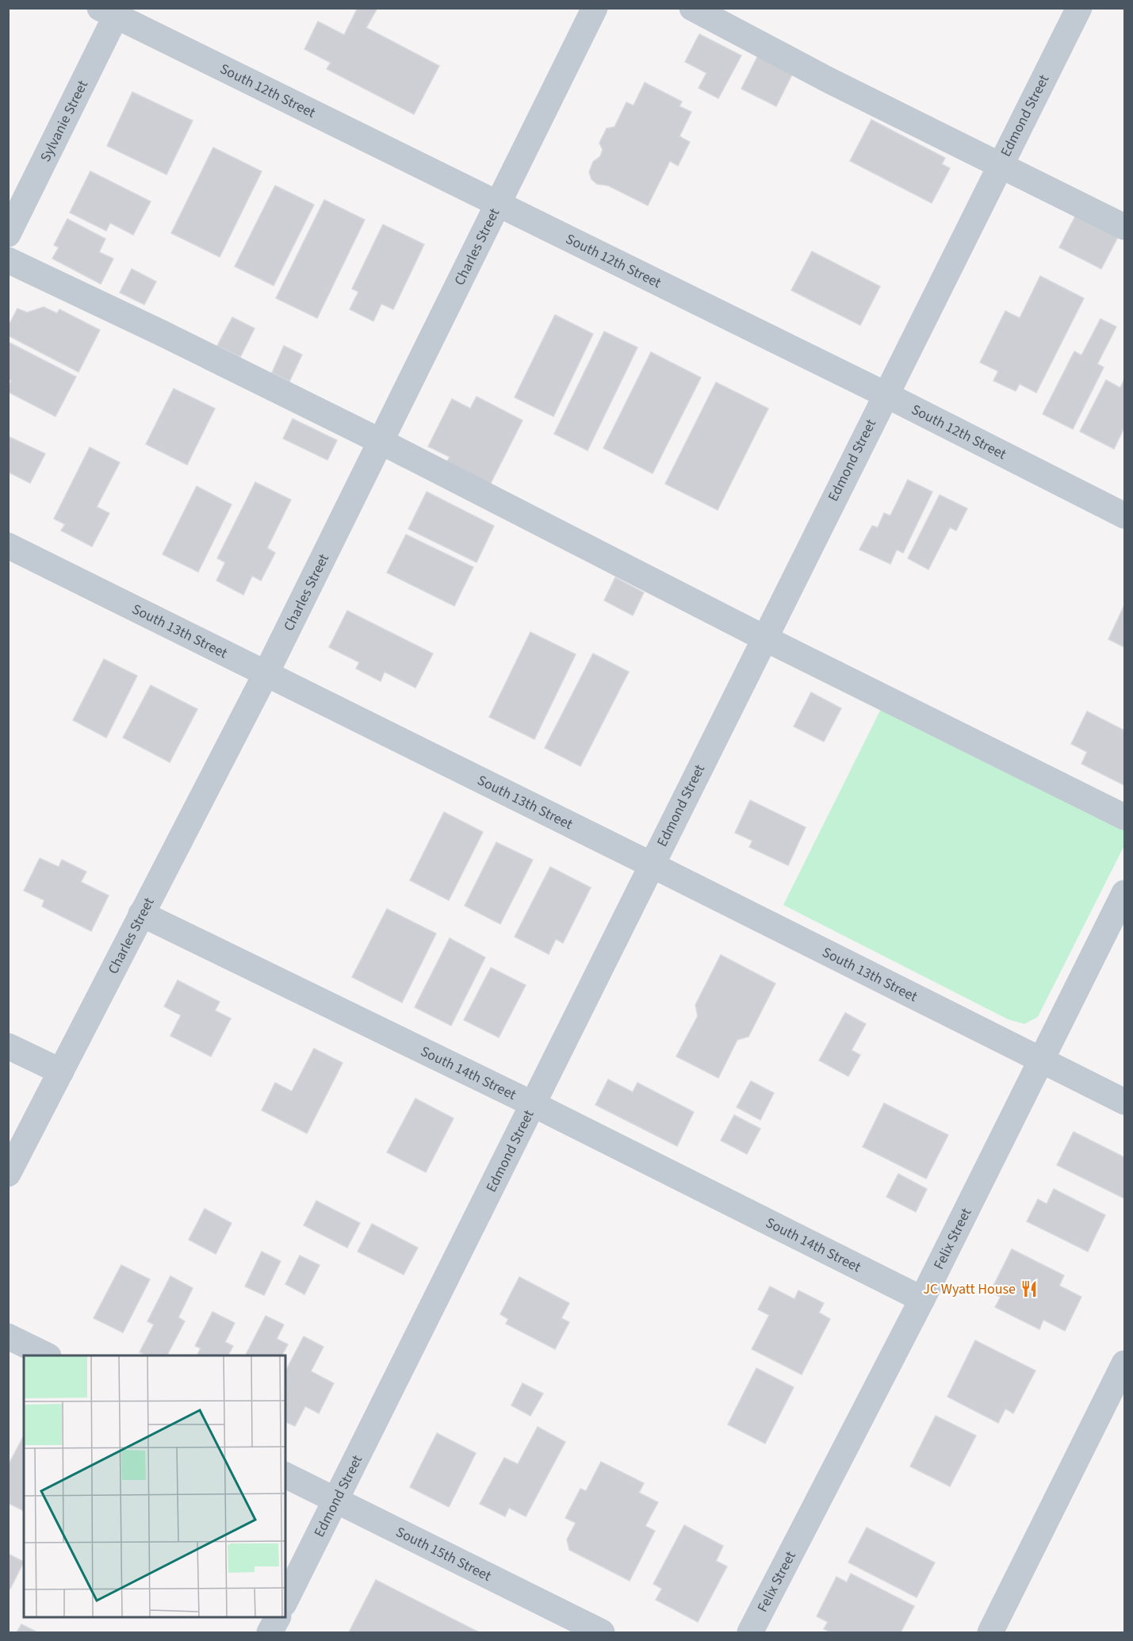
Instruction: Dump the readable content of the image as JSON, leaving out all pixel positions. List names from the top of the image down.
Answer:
{
  "streets": {
    "street": [
      "South 12th Street",
      "Edmond Street",
      "Sylvanie Street",
      "Charles Street",
      "South 13th Street",
      "South 14th Street",
      "Felix Street",
      "South 15th Street"
    ]
  },
  "crossings": [
    ["South 12th Street", "Edmond Street"],
    ["South 12th Street", "Sylvanie Street"],
    ["South 12th Street", "Charles Street"],
    ["Edmond Street", "South 13th Street"],
    ["Edmond Street", "South 14th Street"],
    ["Edmond Street", "South 15th Street"],
    ["Charles Street", "South 13th Street"],
    ["Charles Street", "South 14th Street"],
    ["South 13th Street", "Felix Street"],
    ["South 14th Street", "Felix Street"]
  ],
  "places": {
    "restaurant": ["JC Wyatt House"]
  }
}
